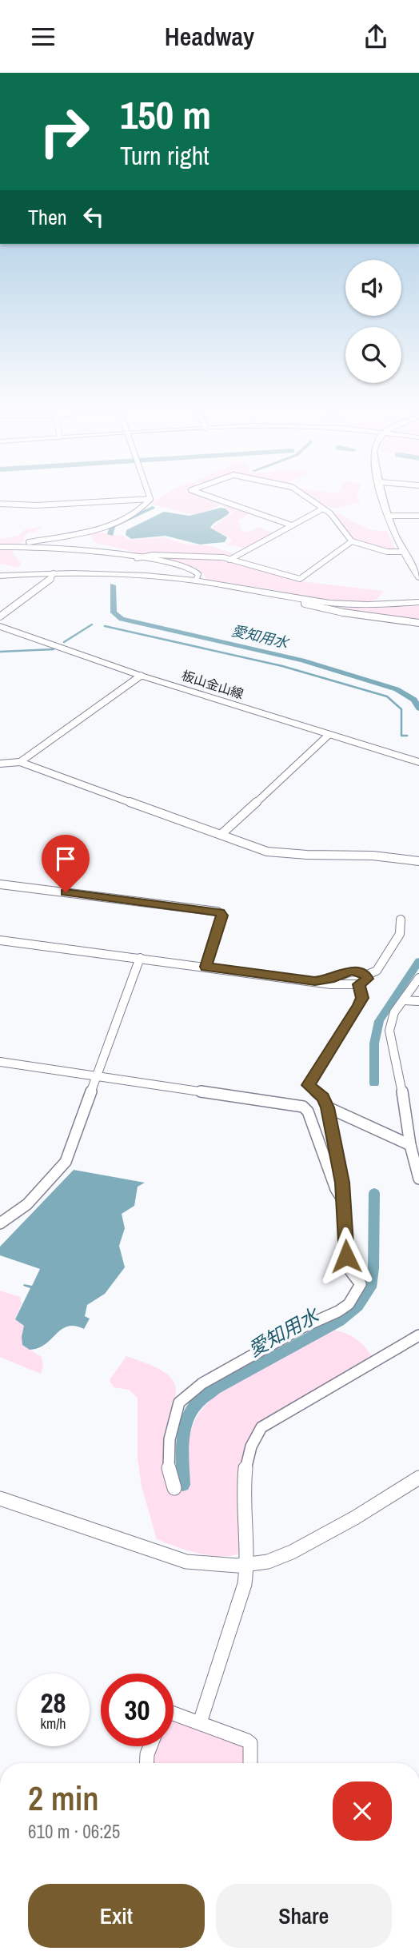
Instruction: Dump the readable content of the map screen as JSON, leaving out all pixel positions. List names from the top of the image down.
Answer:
{
  "streets": {
    "street": ["板山金山線"]
  },
  "water": ["愛知用水"],
  "page": {
    "header": "Headway",
    "turn": ["150 m", "Turn right"],
    "then": "Then",
    "speed": "28 km/h",
    "limit": "30",
    "heading": ["2 min", "610 m · 06:25"],
    "buttons": ["Exit", "Share"]
  }
}
